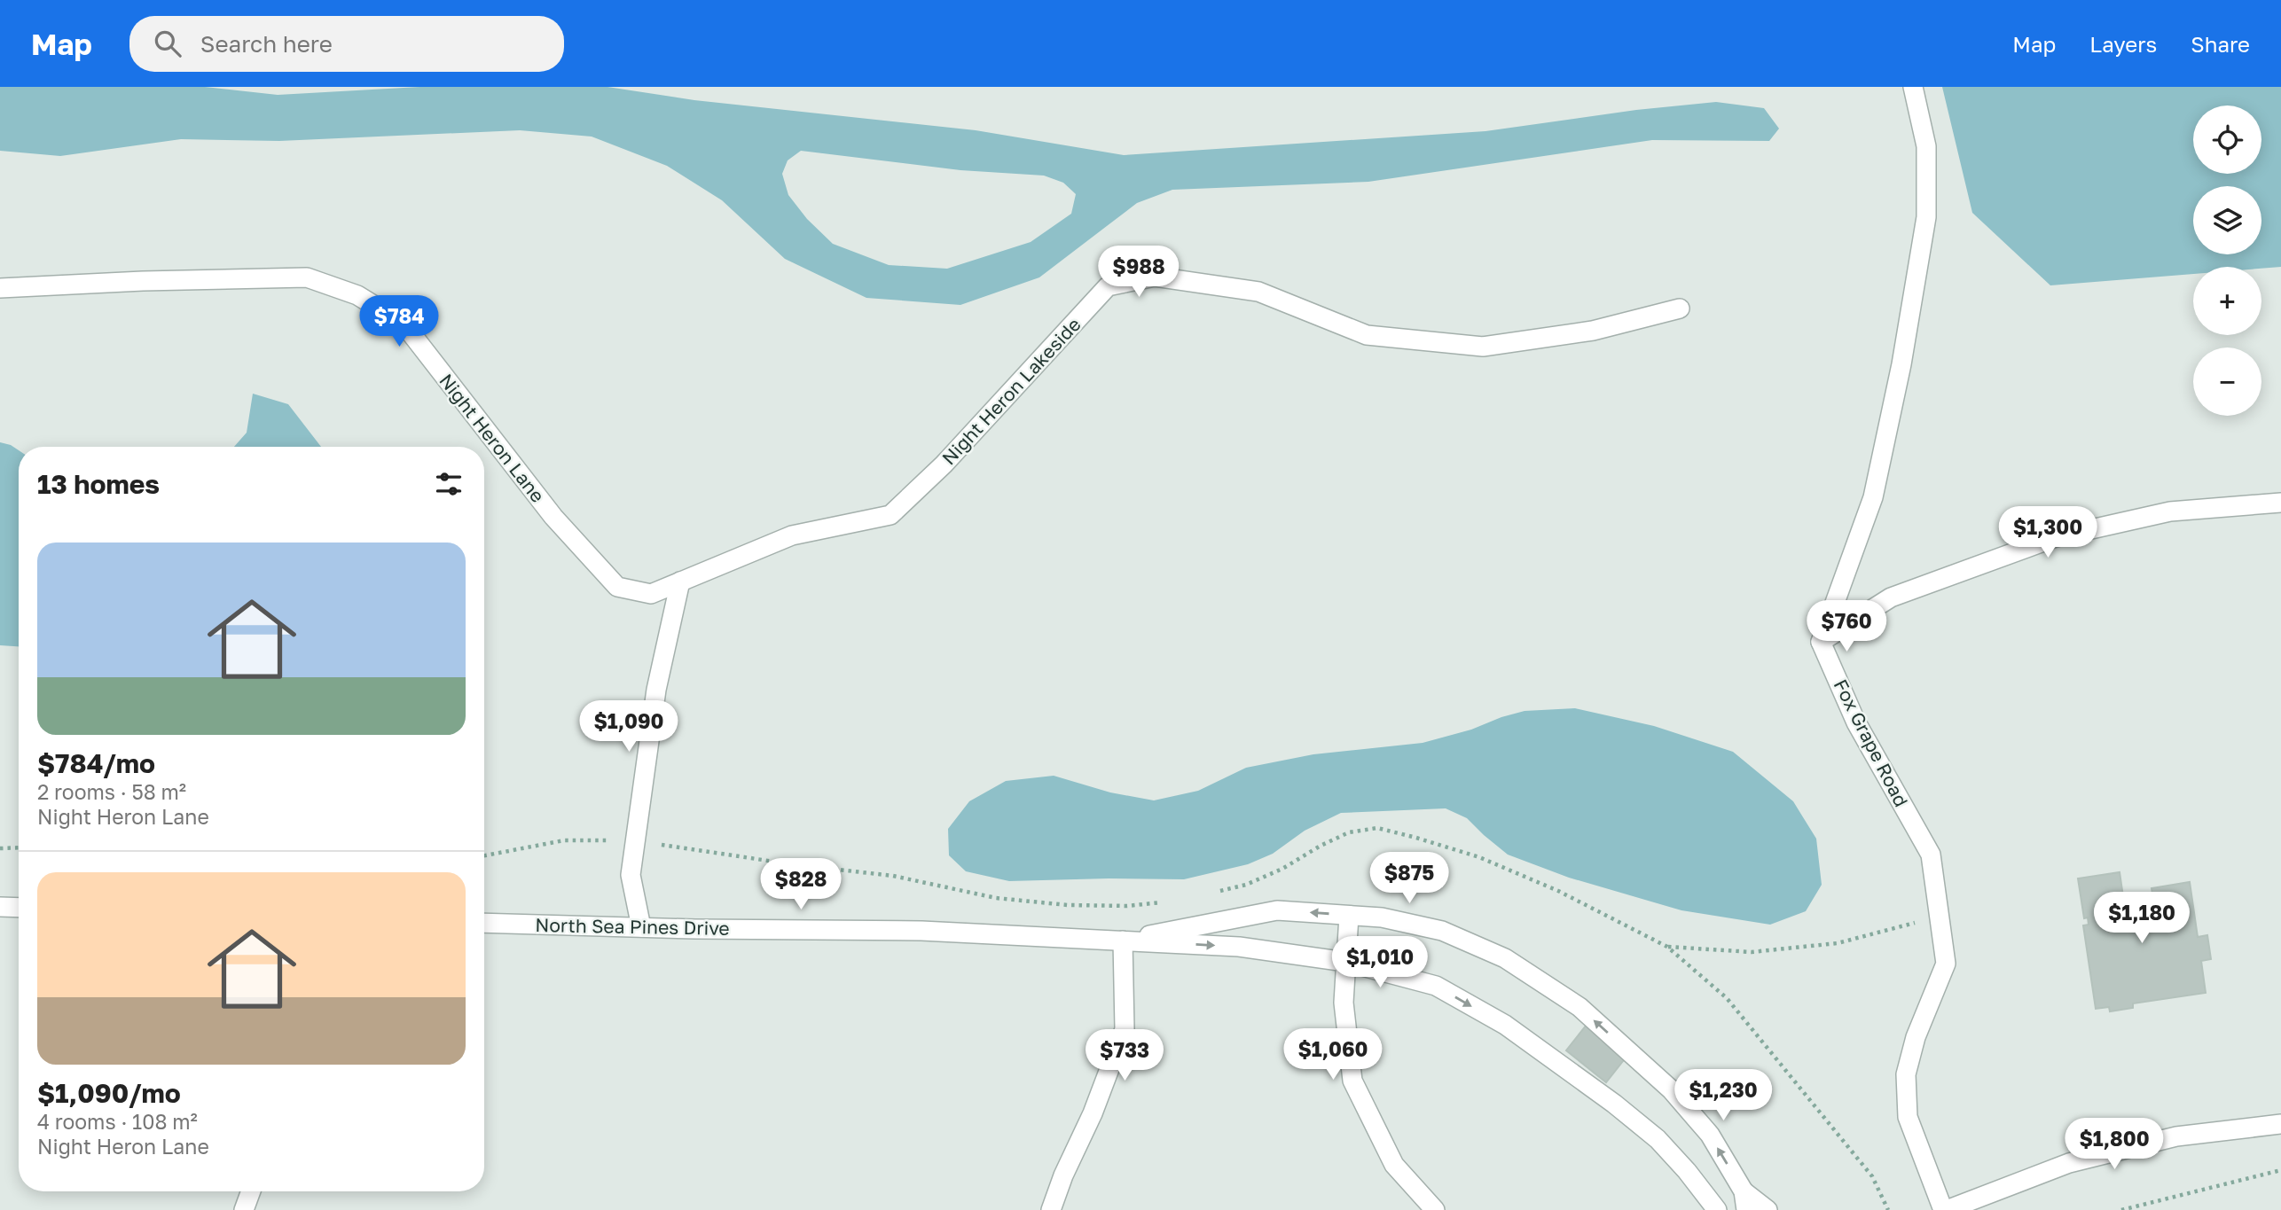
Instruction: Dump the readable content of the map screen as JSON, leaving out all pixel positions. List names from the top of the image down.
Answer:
{
  "streets": {
    "street": [
      "Night Heron Lakeside",
      "Night Heron Lane",
      "Fox Grape Road",
      "North Sea Pines Drive"
    ]
  },
  "crossings": [
    ["Night Heron Lakeside", "Night Heron Lane"]
  ],
  "page": {
    "header": "Map",
    "search": "Search here",
    "nav": ["Map", "Layers", "Share"],
    "map_buttons": ["+", "−"],
    "price": [
      "$988",
      "$784",
      "$1,300",
      "$760",
      "$1,090",
      "$875",
      "$828",
      "$1,180",
      "$1,010",
      "$1,060",
      "$733",
      "$1,230",
      "$1,800"
    ],
    "heading": "13 homes",
    "list": [
      {
        "name": "$784/mo",
        "note": "2 rooms · 58 m² · Night Heron Lane"
      },
      {
        "name": "$1,090/mo",
        "note": "4 rooms · 108 m² · Night Heron Lane"
      }
    ]
  }
}
